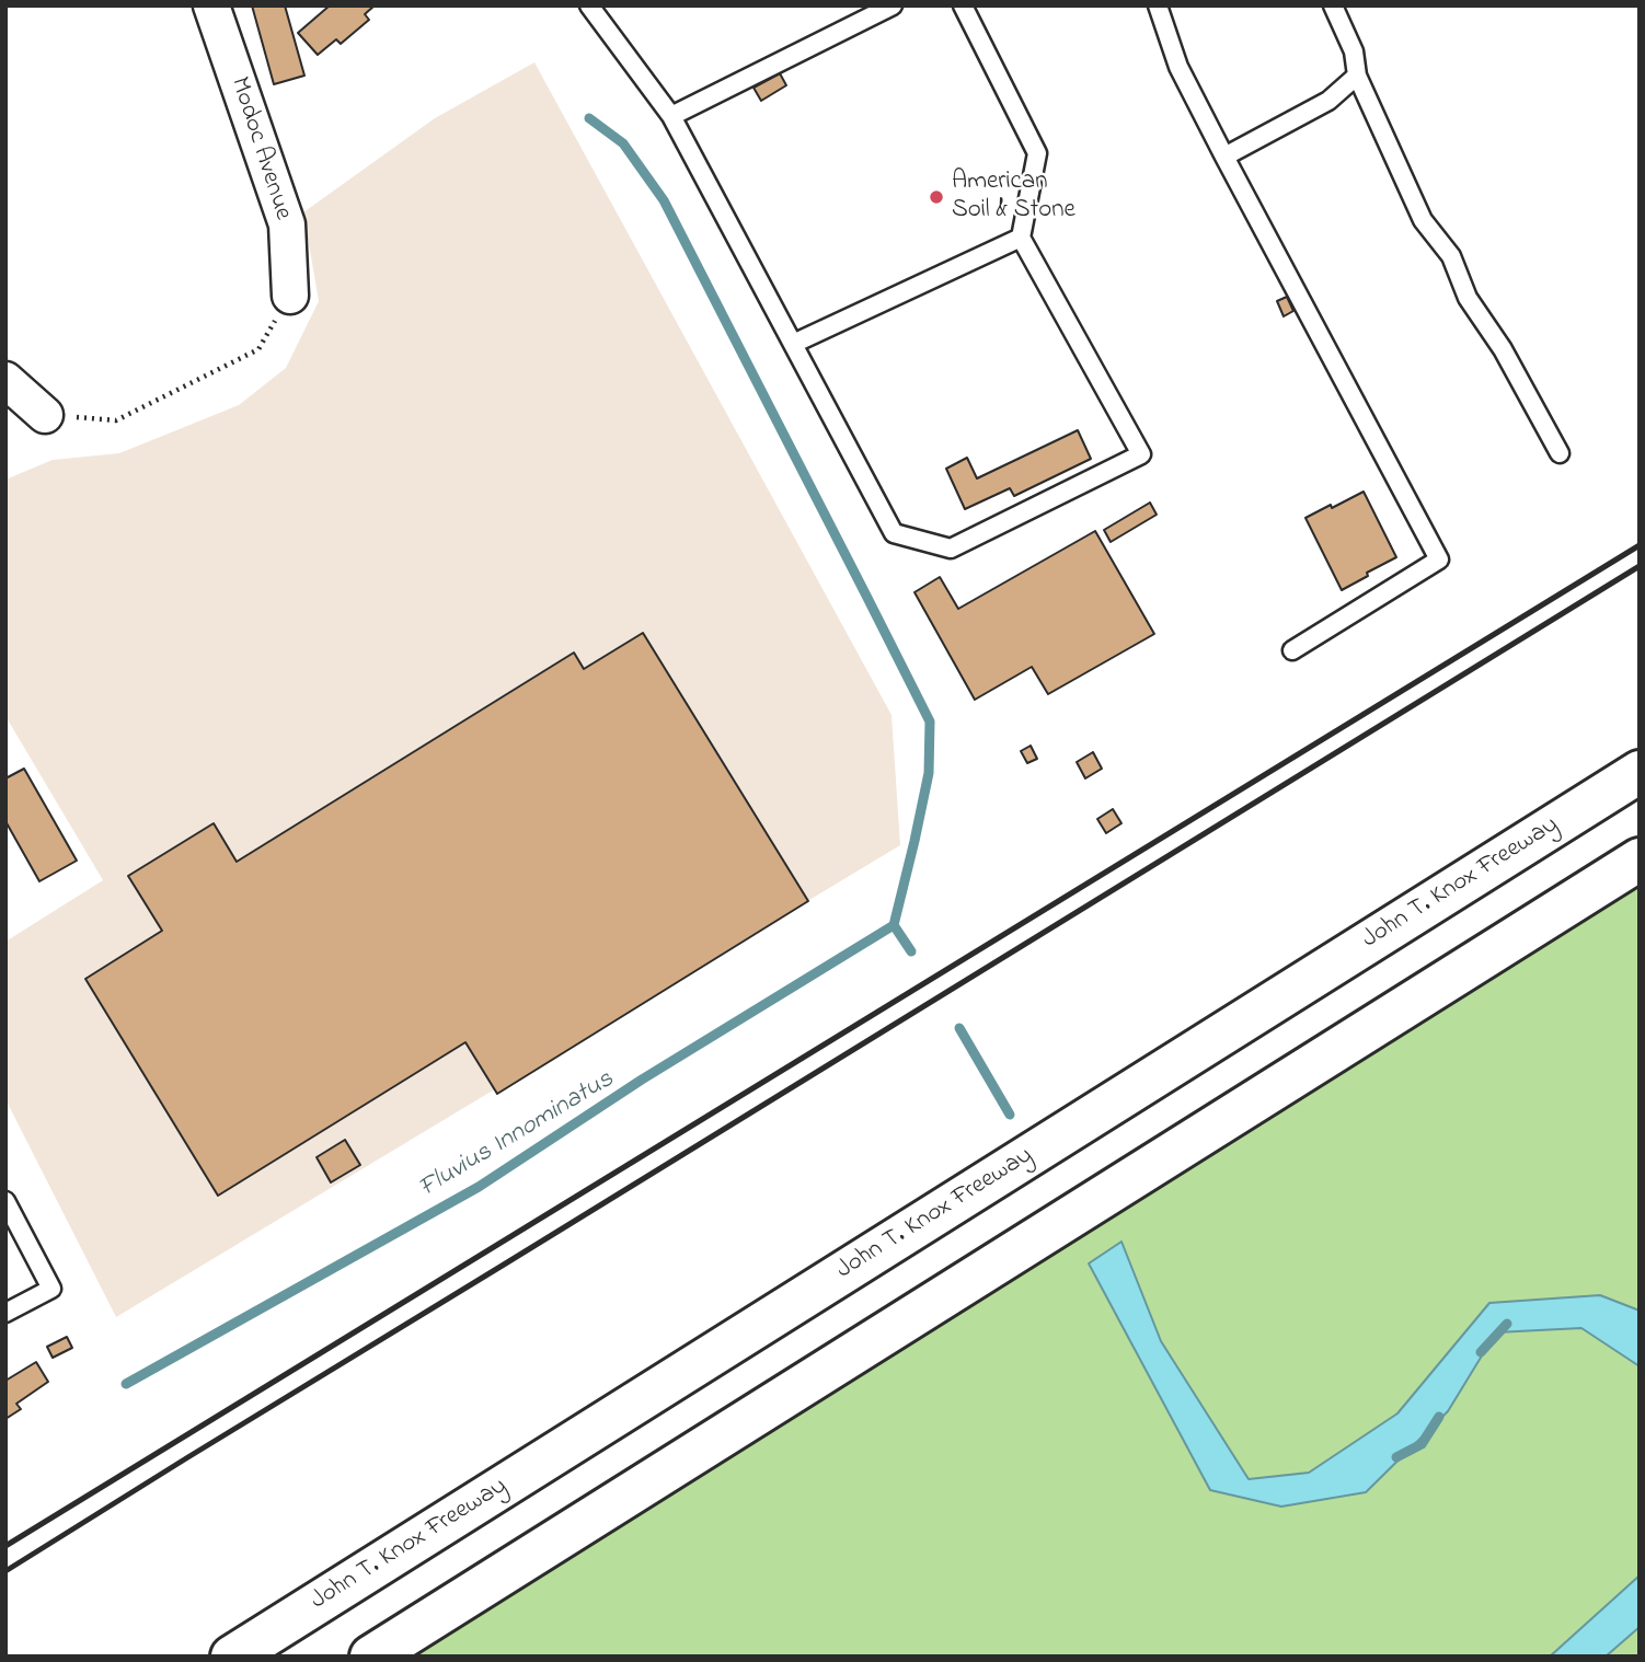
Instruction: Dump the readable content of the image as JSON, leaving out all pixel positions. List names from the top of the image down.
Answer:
{
  "streets": {
    "highway": ["John T. Knox Freeway"],
    "street": ["Modoc Avenue"]
  },
  "water": ["Fluvius Innominatus"],
  "places": ["American Soil & Stone"]
}
